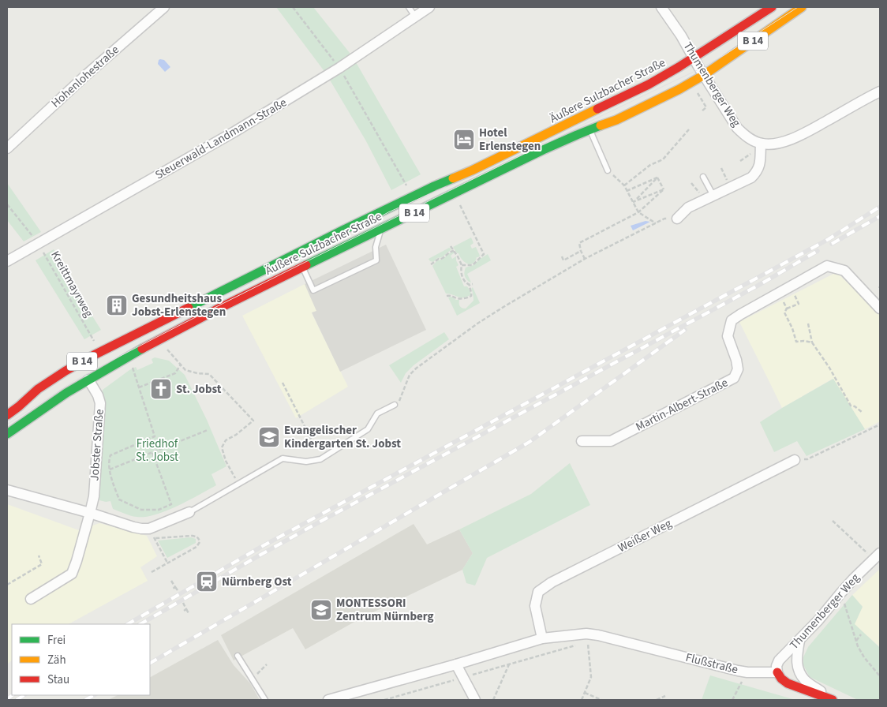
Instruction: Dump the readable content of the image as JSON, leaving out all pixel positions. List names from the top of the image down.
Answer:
{
  "streets": {
    "main road": ["B 14", "Äußere Sulzbacher Straße"],
    "street": [
      "Hohenlohestraße",
      "Thumenberger Weg",
      "Steuerwald-Landmann-Straße",
      "Martin-Albert-Straße",
      "Jobster Straße",
      "Weißer Weg",
      "Flußstraße"
    ],
    "path": ["Kreittmayrweg"]
  },
  "crossings": [
    ["B 14", "Thumenberger Weg"],
    ["B 14", "Äußere Sulzbacher Straße"],
    ["Thumenberger Weg", "Äußere Sulzbacher Straße"],
    ["Thumenberger Weg", "Flußstraße"],
    ["Äußere Sulzbacher Straße", "Jobster Straße"],
    ["Steuerwald-Landmann-Straße", "Kreittmayrweg"],
    ["Weißer Weg", "Flußstraße"]
  ],
  "parks": ["Friedhof St. Jobst"],
  "places": {
    "hotel": ["Hotel Erlenstegen"],
    "building": ["Gesundheitshaus Jobst-Erlenstegen"],
    "church": ["St. Jobst"],
    "school or university": ["Evangelischer Kindergarten St. Jobst", "MONTESSORI Zentrum Nürnberg"],
    "station": ["Nürnberg Ost"]
  },
  "legend": ["Frei", "Zäh", "Stau"]
}
